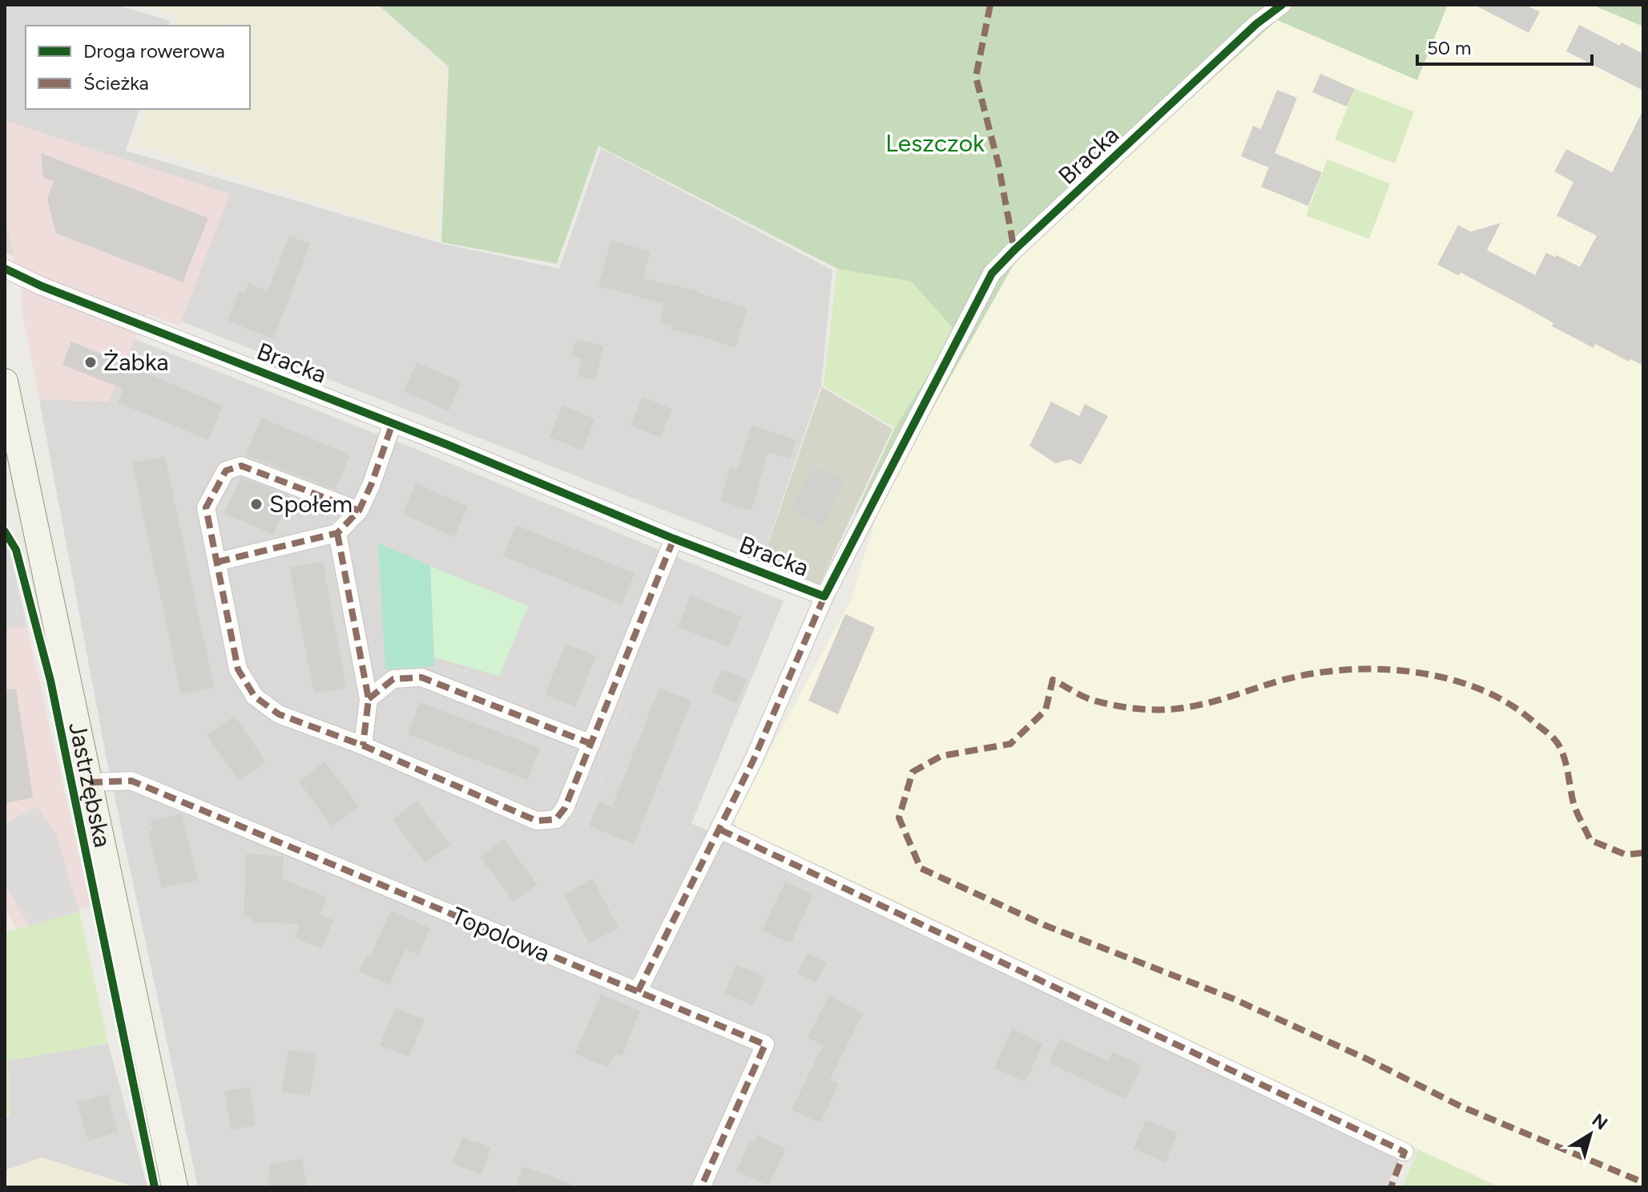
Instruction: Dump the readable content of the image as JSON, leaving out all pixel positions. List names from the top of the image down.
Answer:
{
  "streets": {
    "main road": ["Jastrzębska"],
    "street": ["Bracka", "Topolowa"]
  },
  "crossings": [
    ["Jastrzębska", "Topolowa"]
  ],
  "parks": ["Leszczok"],
  "places": ["Żabka", "Społem"],
  "legend": ["Droga rowerowa", "Ścieżka"],
  "scale_bar": "50 m",
  "north": "top right"
}
